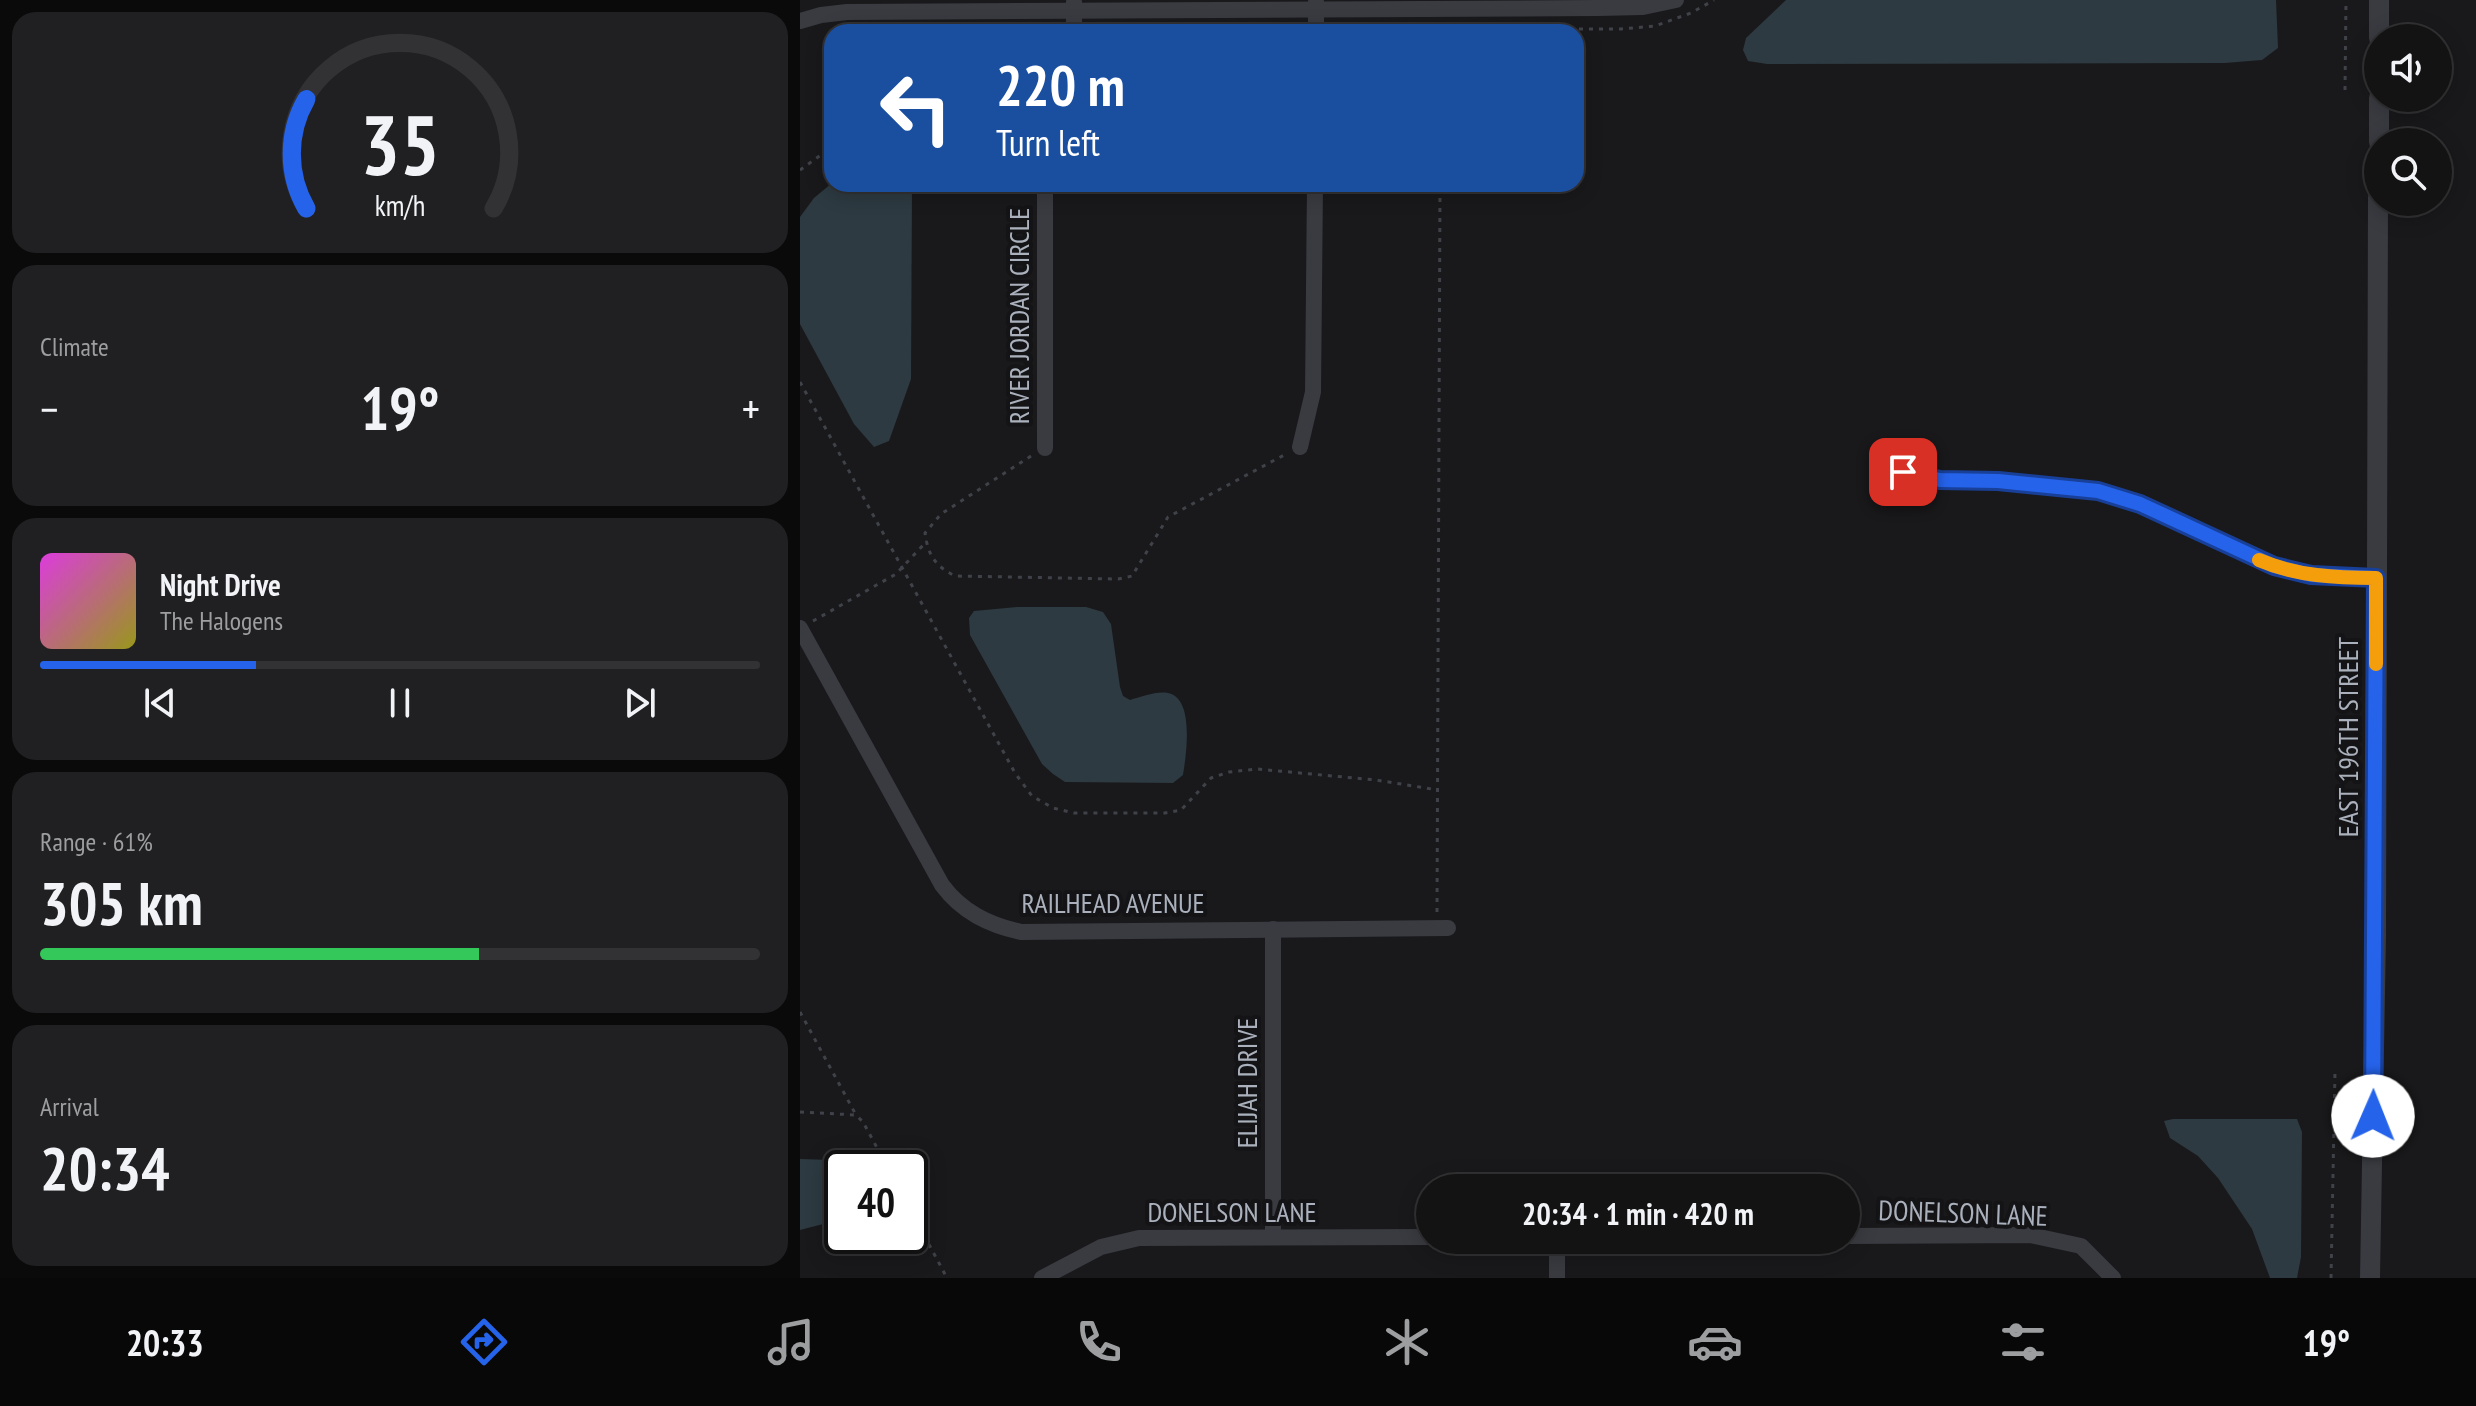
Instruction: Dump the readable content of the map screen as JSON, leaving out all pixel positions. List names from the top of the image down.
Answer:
{
  "streets": {
    "street": [
      "RIVER JORDAN CIRCLE",
      "EAST 196TH STREET",
      "RAILHEAD AVENUE",
      "ELIJAH DRIVE",
      "DONELSON LANE"
    ]
  },
  "crossings": [
    ["RAILHEAD AVENUE", "ELIJAH DRIVE"],
    ["ELIJAH DRIVE", "DONELSON LANE"]
  ],
  "page": {
    "turn": ["220 m", "Turn left"],
    "tile": [
      "Climate",
      ["Range · 61%", "305 km"],
      ["Arrival", "20:34"]
    ],
    "heat": ["−", "19°", "+"],
    "song": ["Night Drive", "The Halogens"],
    "limit": "40",
    "trip": "20:34 · 1 min · 420 m",
    "tabs": ["20:33", "19°"],
    "gauge": ["35", "km/h"]
  }
}
